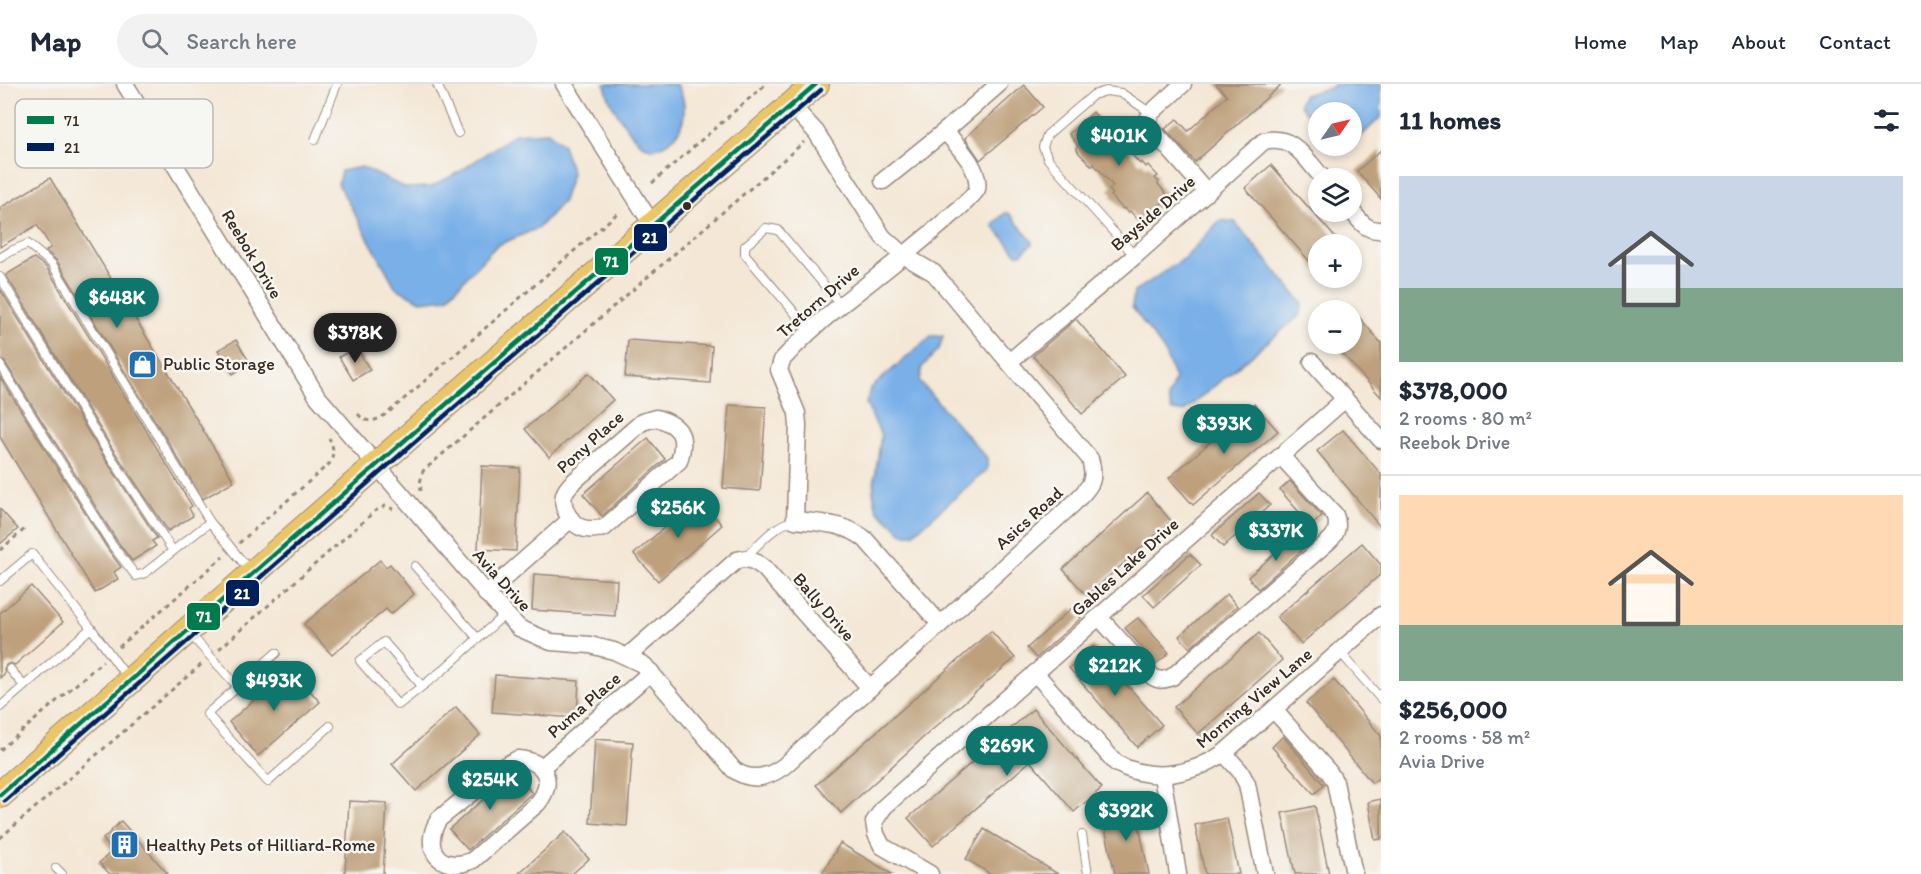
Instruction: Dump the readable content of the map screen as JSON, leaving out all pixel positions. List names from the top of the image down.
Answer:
{
  "streets": {
    "street": [
      "Bayside Drive",
      "Reebok Drive",
      "Tretorn Drive",
      "Pony Place",
      "Asics Road",
      "Gables Lake Drive",
      "Avia Drive",
      "Bally Drive",
      "Morning View Lane",
      "Puma Place"
    ]
  },
  "crossings": [
    ["Bayside Drive", "Asics Road"],
    ["Reebok Drive", "Avia Drive"],
    ["Tretorn Drive", "Asics Road"],
    ["Asics Road", "Avia Drive"],
    ["Asics Road", "Bally Drive"],
    ["Asics Road", "Puma Place"],
    ["Gables Lake Drive", "Morning View Lane"]
  ],
  "places": {
    "shop": ["Public Storage"],
    "building": ["Healthy Pets of Hilliard-Rome"]
  },
  "lines": ["transit line 71", "transit line 21"],
  "legend": ["71", "21"],
  "north": "top right",
  "page": {
    "header": "Map",
    "search": "Search here",
    "nav": [
      "Home",
      "Map",
      "About",
      "Contact"
    ],
    "heading": "11 homes",
    "map_buttons": ["+", "−"],
    "price": [
      "$401K",
      "$648K",
      "$378K",
      "$393K",
      "$256K",
      "$337K",
      "$212K",
      "$493K",
      "$269K",
      "$254K",
      "$392K"
    ],
    "list": [
      {
        "name": "$378,000",
        "note": "2 rooms · 80 m² · Reebok Drive"
      },
      {
        "name": "$256,000",
        "note": "2 rooms · 58 m² · Avia Drive"
      }
    ]
  }
}
